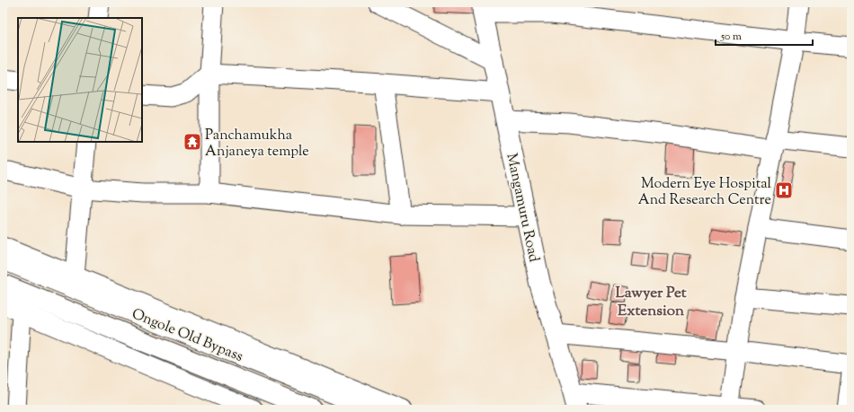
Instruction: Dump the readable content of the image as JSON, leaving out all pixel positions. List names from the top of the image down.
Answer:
{
  "streets": {
    "main road": ["Mangamuru Road", "Ongole Old Bypass"]
  },
  "districts": ["Lawyer Pet Extension"],
  "places": {
    "temple": ["Panchamukha Anjaneya temple"],
    "hospital": ["Modern Eye Hospital And Research Centre"]
  },
  "scale_bar": "50 m"
}
